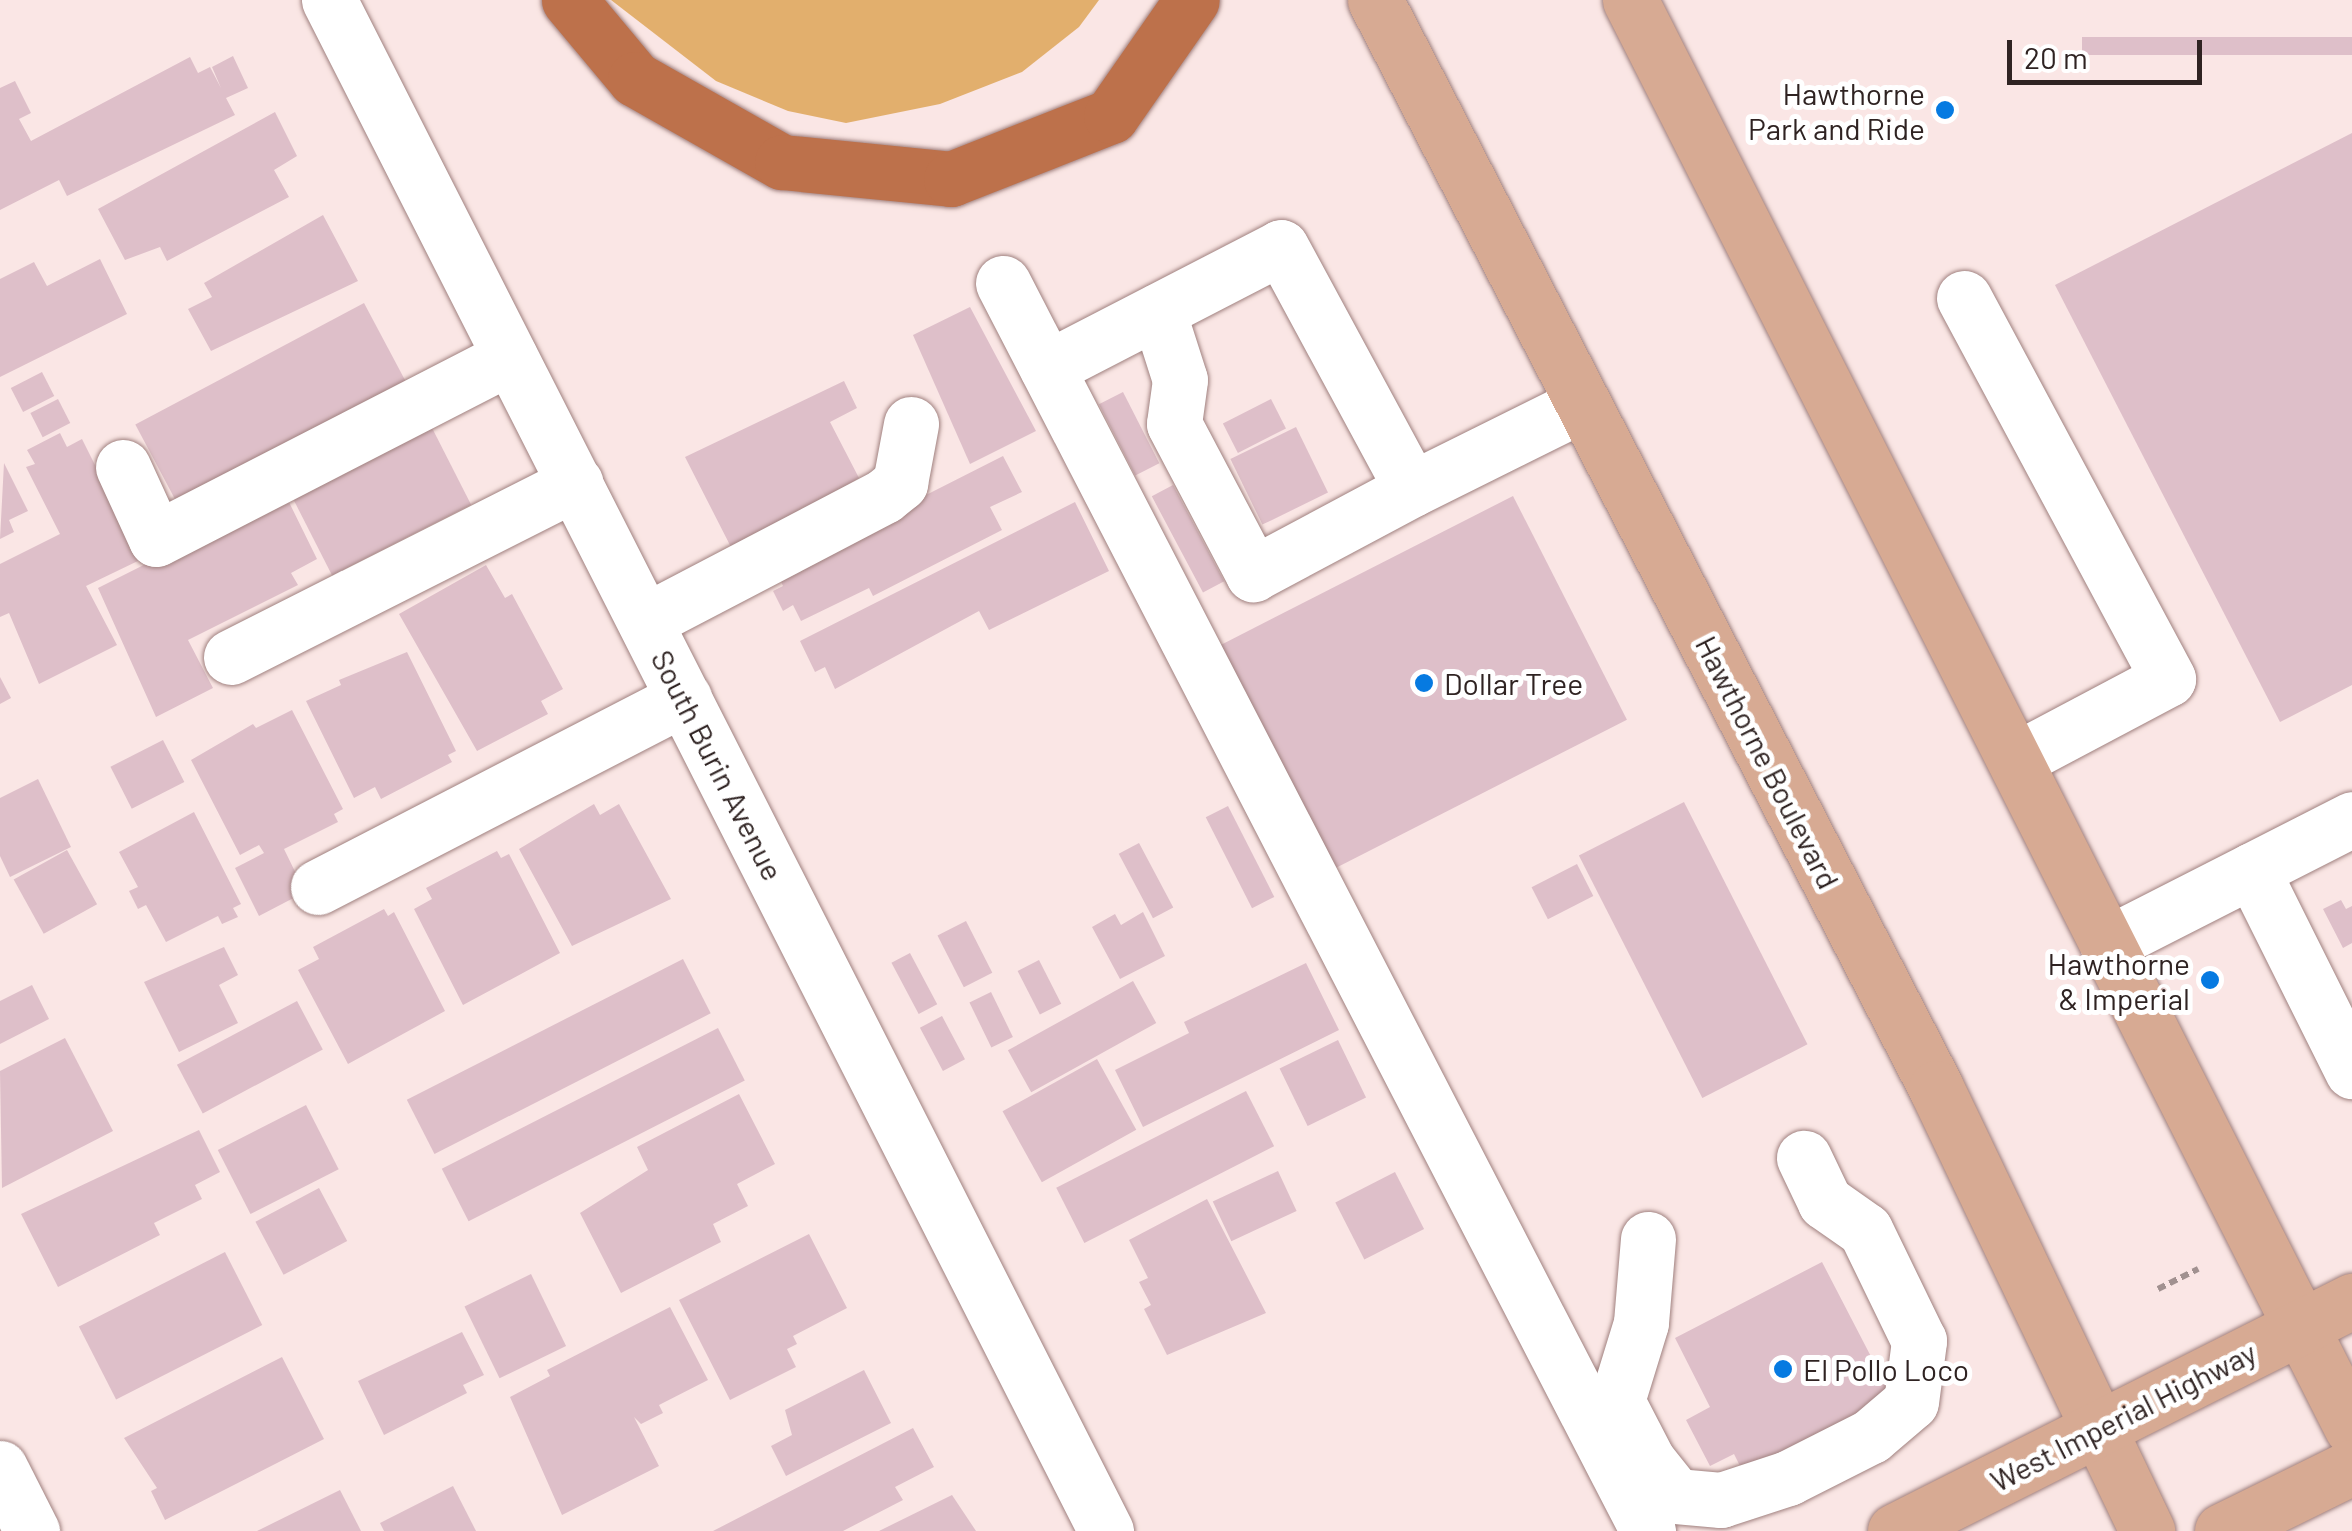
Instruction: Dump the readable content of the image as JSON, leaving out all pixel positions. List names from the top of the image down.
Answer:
{
  "streets": {
    "main road": ["Hawthorne Boulevard", "West Imperial Highway"],
    "street": ["South Burin Avenue"]
  },
  "crossings": [
    ["Hawthorne Boulevard", "West Imperial Highway"]
  ],
  "places": [
    "Hawthorne Park and Ride",
    "Dollar Tree",
    "Hawthorne & Imperial",
    "El Pollo Loco"
  ],
  "scale_bar": "20 m"
}
